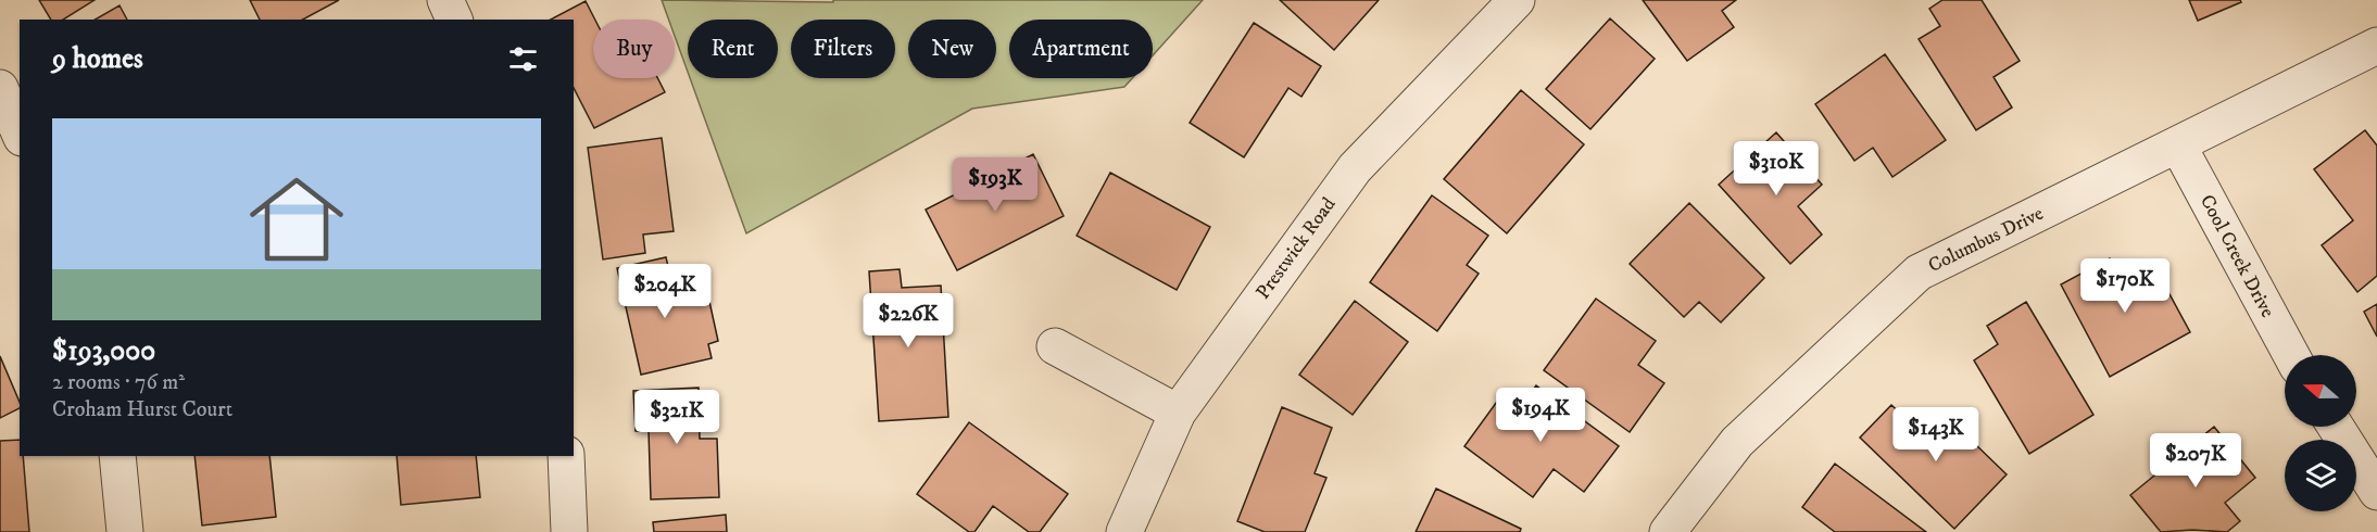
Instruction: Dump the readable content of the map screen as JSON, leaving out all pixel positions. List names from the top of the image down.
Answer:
{
  "streets": {
    "street": ["Columbus Drive", "Prestwick Road", "Cool Creek Drive"]
  },
  "crossings": [
    ["Columbus Drive", "Cool Creek Drive"]
  ],
  "north": "left",
  "page": {
    "chip": [
      "Buy",
      "Rent",
      "Filters",
      "New",
      "Apartment"
    ],
    "heading": "9 homes",
    "list": [
      {
        "name": "$193,000",
        "note": "2 rooms · 76 m² · Croham Hurst Court"
      }
    ],
    "price": [
      "$310K",
      "$193K",
      "$170K",
      "$204K",
      "$226K",
      "$194K",
      "$321K",
      "$143K",
      "$207K"
    ]
  }
}
